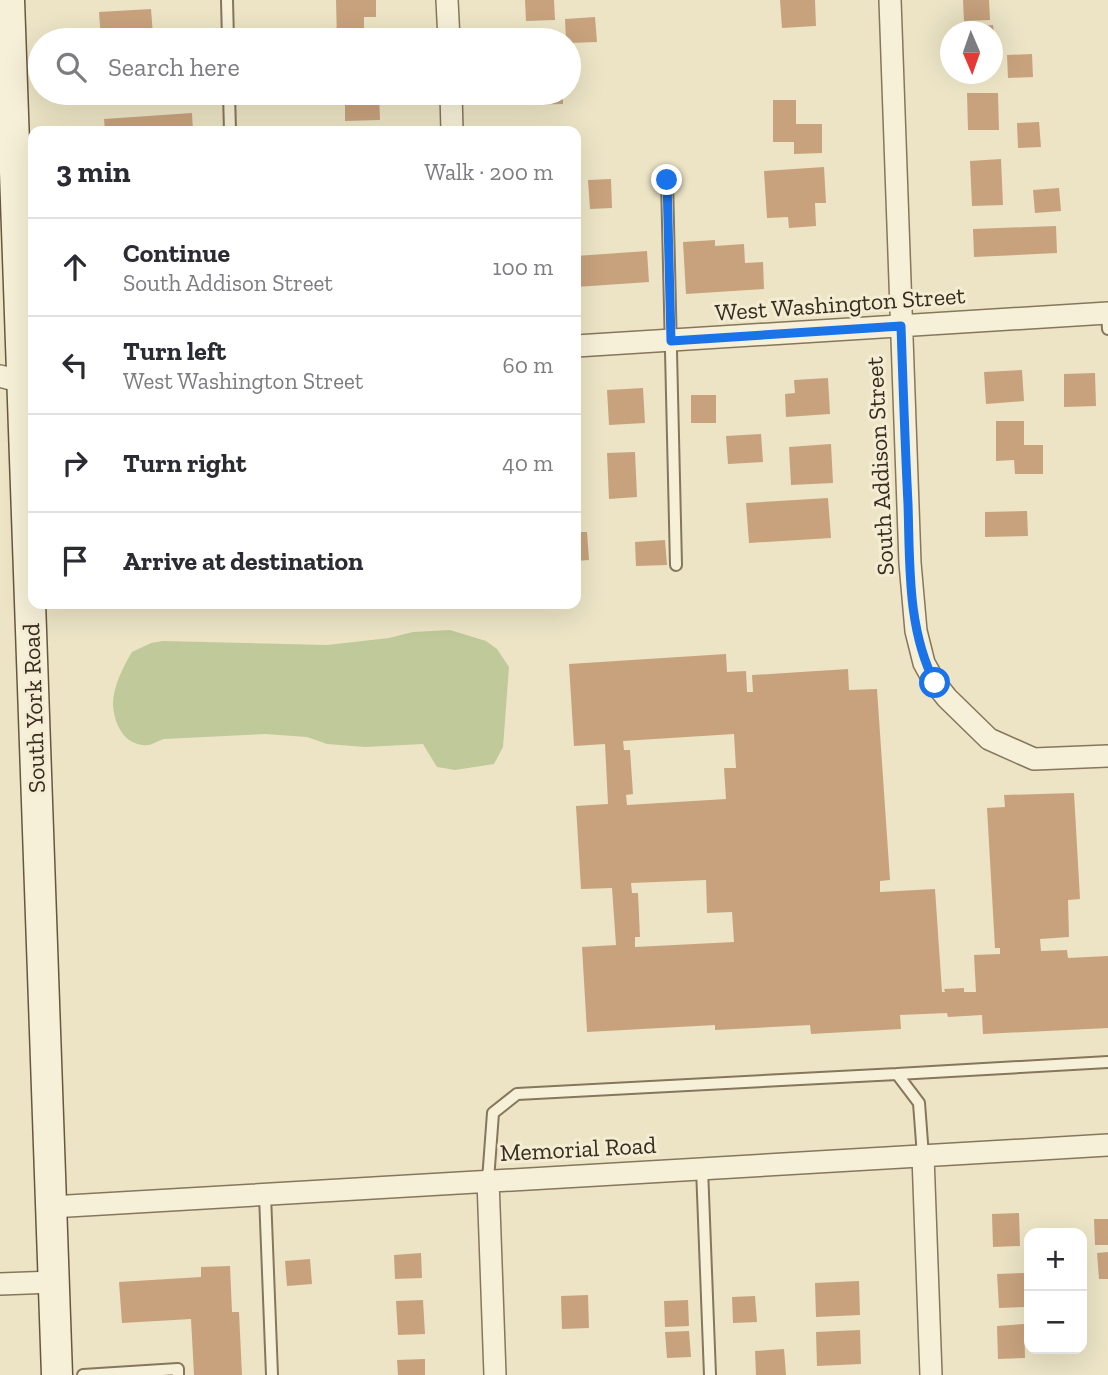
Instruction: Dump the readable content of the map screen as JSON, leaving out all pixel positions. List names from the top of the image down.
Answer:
{
  "streets": {
    "main road": ["South York Road"],
    "street": ["West Washington Street", "South Addison Street", "Memorial Road"]
  },
  "crossings": [
    ["West Washington Street", "South Addison Street"],
    ["South York Road", "Memorial Road"]
  ],
  "north": "bottom",
  "page": {
    "search": "Search here",
    "heading": ["3 min", "Walk · 200 m"],
    "list": [
      ["Continue", "South Addison Street", "100 m"],
      ["Turn left", "West Washington Street", "60 m"],
      ["Turn right", "40 m"],
      "Arrive at destination"
    ],
    "map_buttons": ["+", "−"]
  }
}
